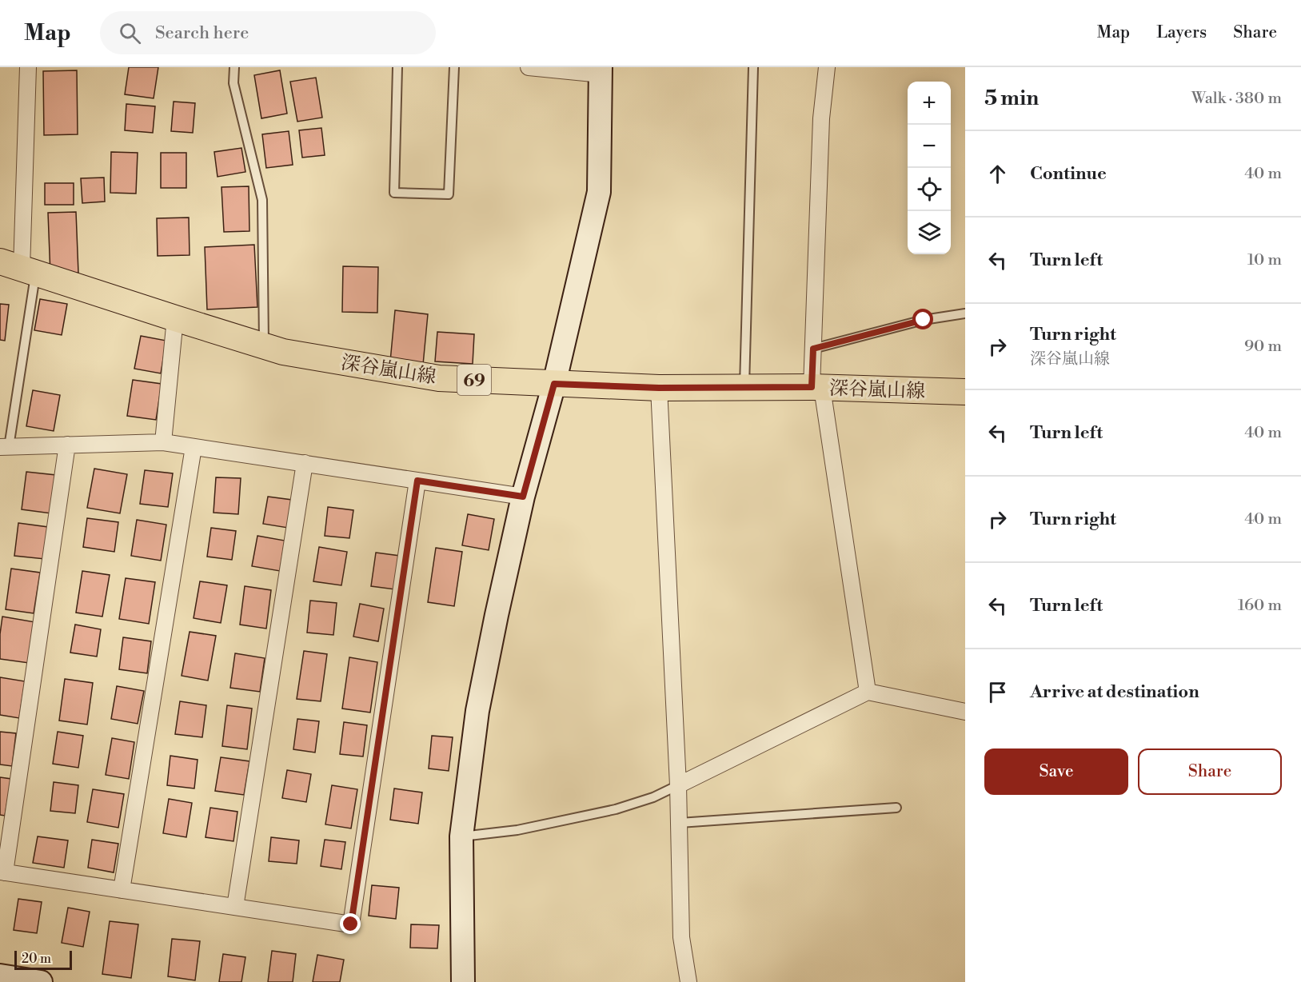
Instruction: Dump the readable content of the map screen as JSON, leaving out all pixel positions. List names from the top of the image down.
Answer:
{
  "streets": {
    "main road": ["深谷嵐山線", "69"]
  },
  "scale_bar": "20 m",
  "page": {
    "header": "Map",
    "search": "Search here",
    "nav": ["Map", "Layers", "Share"],
    "heading": ["5 min", "Walk · 380 m"],
    "map_buttons": ["+", "−"],
    "list": [
      ["Continue", "40 m"],
      ["Turn left", "10 m"],
      ["Turn right", "深谷嵐山線", "90 m"],
      ["Turn left", "40 m"],
      ["Turn right", "40 m"],
      ["Turn left", "160 m"],
      "Arrive at destination"
    ],
    "buttons": ["Save", "Share"],
    "scale": "20 m"
  }
}
